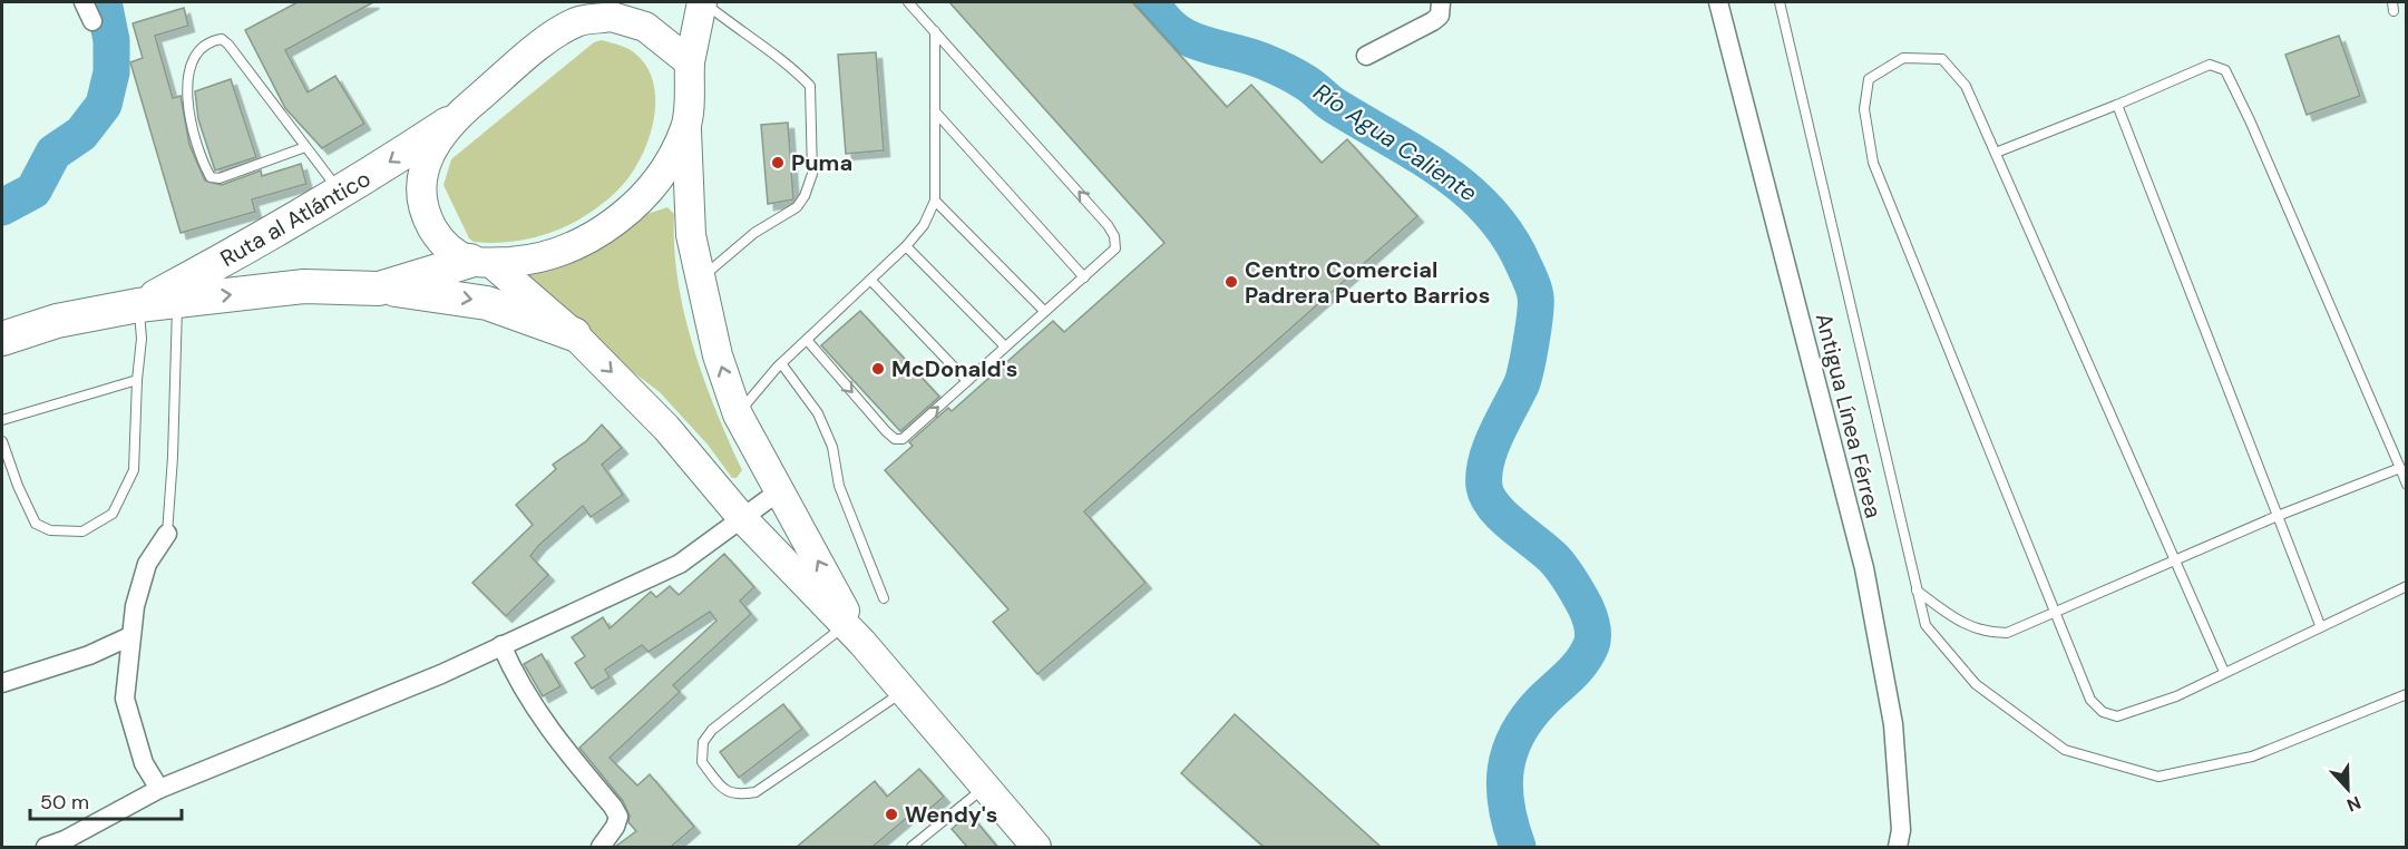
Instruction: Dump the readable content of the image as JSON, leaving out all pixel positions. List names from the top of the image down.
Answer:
{
  "streets": {
    "highway": ["Ruta al Atlántico"],
    "street": ["Antigua Línea Férrea"]
  },
  "water": ["Río Agua Caliente"],
  "places": [
    "Puma",
    "Centro Comercial Padrera Puerto Barrios",
    "McDonald's",
    "Wendy's"
  ],
  "scale_bar": "50 m",
  "north": "bottom"
}
